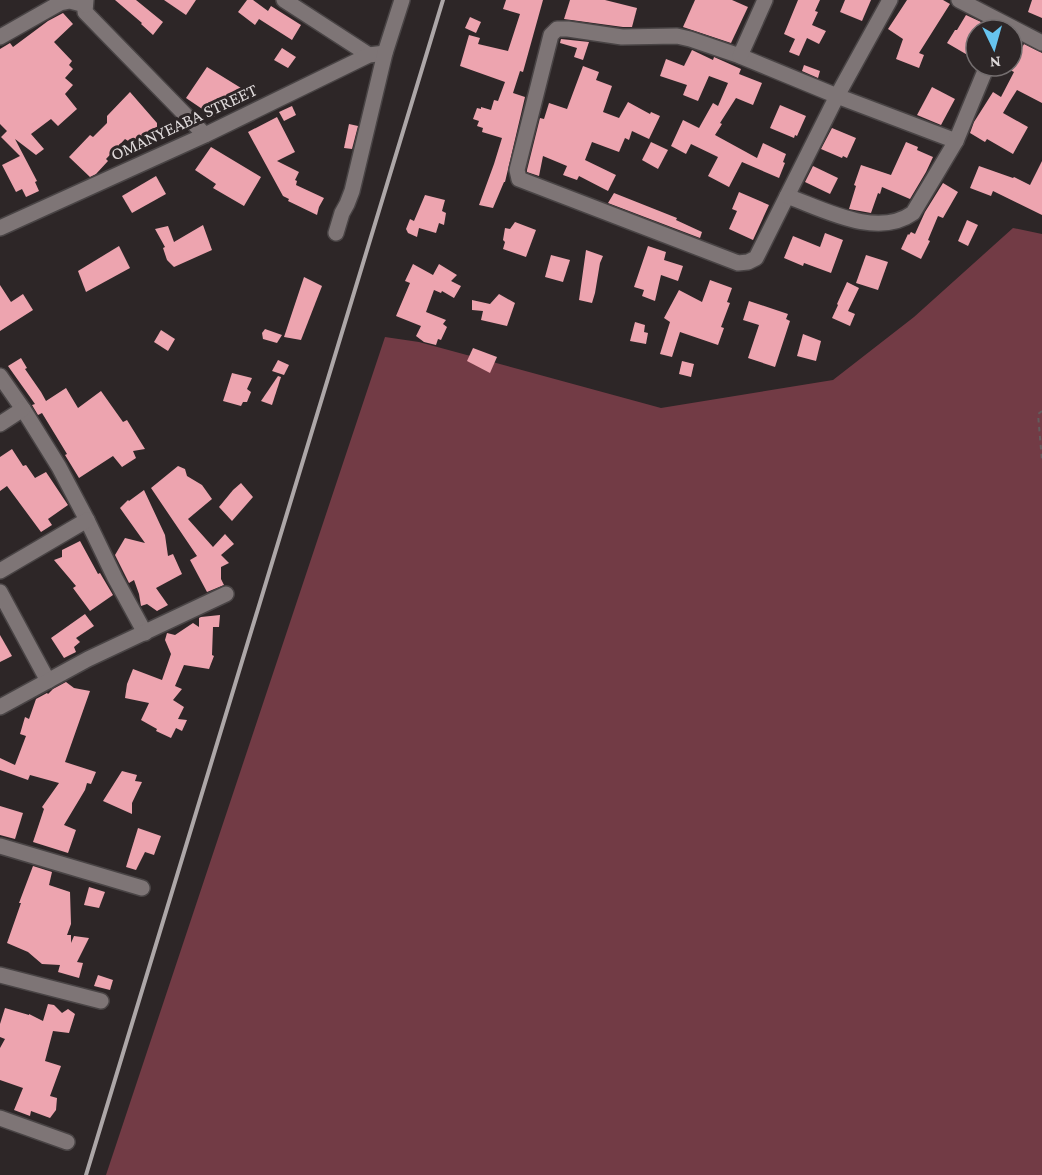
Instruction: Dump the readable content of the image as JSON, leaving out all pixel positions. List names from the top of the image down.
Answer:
{
  "streets": {
    "street": ["OMANYEABA STREET"]
  },
  "north": "bottom"
}
